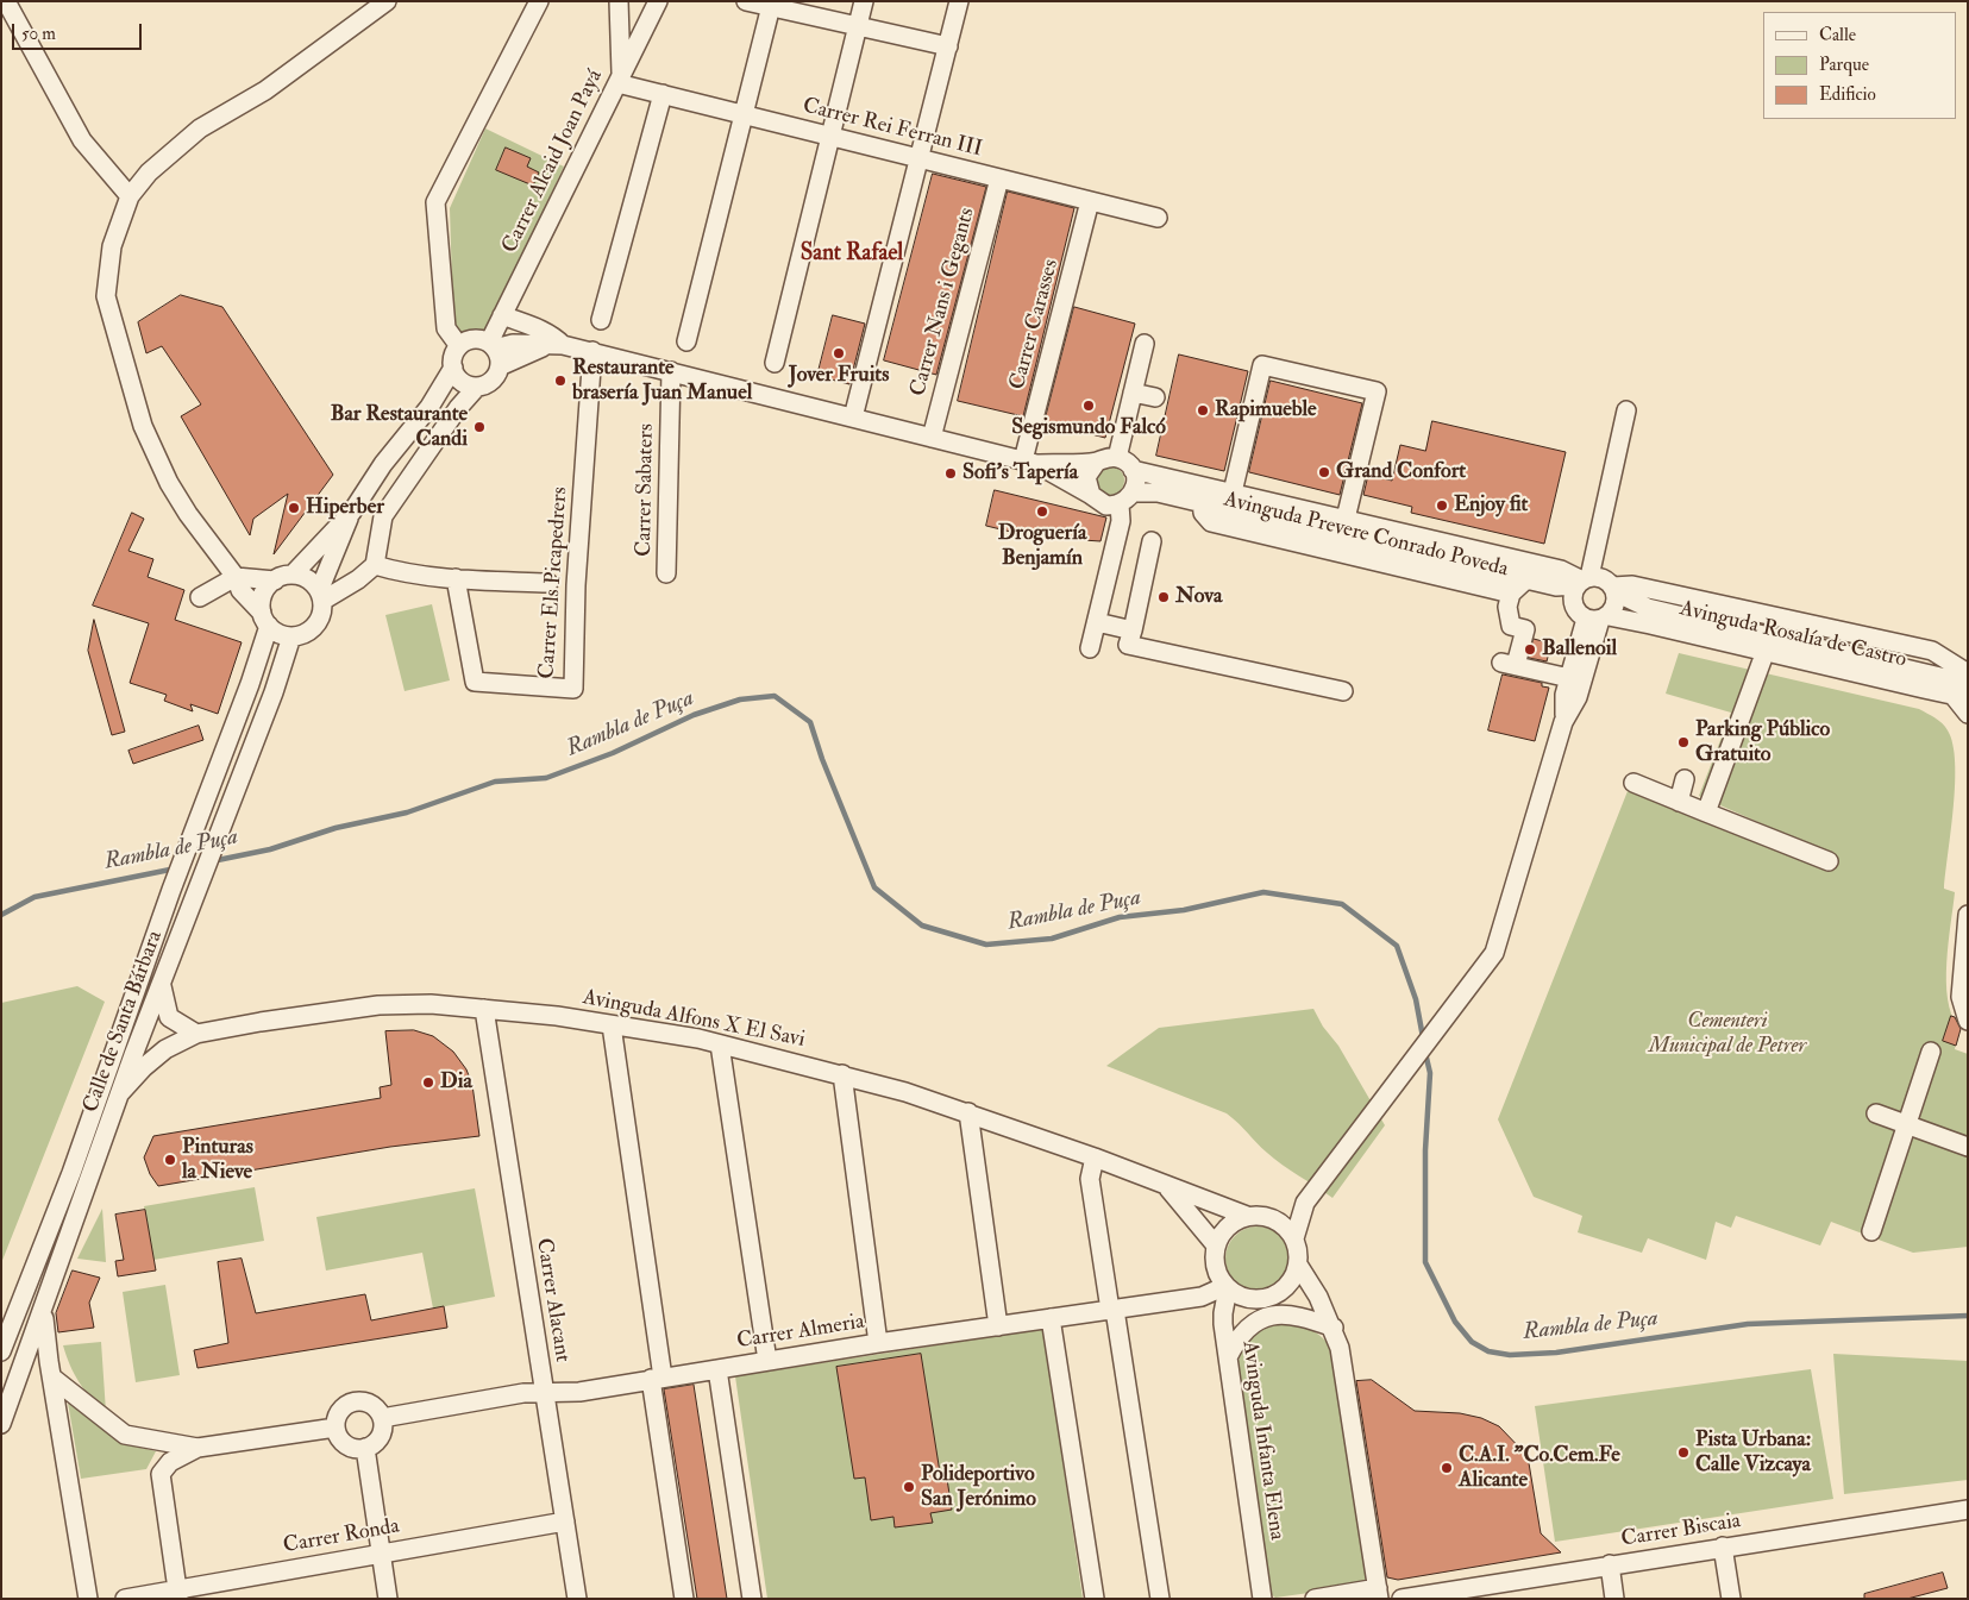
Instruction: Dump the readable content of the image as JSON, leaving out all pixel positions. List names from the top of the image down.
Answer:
{
  "streets": {
    "street": [
      "Carrer Rei Ferran III",
      "Carrer Alcaid Joan Payá",
      "Carrer Nans i Gegants",
      "Carrer Carasses",
      "Carrer Sabaters",
      "Avinguda Prevere Conrado Poveda",
      "Carrer Els Picapedrers",
      "Avinguda Rosalía de Castro",
      "Avinguda Alfons X El Savi",
      "Calle de Santa Bárbara",
      "Carrer Alacant",
      "Carrer Almeria",
      "Avinguda Infanta Elena",
      "Carrer Biscaia",
      "Carrer Ronda"
    ]
  },
  "crossings": [
    ["Carrer Rei Ferran III", "Carrer Alcaid Joan Payá"],
    ["Carrer Rei Ferran III", "Carrer Nans i Gegants"],
    ["Carrer Rei Ferran III", "Carrer Carasses"],
    ["Avinguda Prevere Conrado Poveda", "Avinguda Rosalía de Castro"],
    ["Avinguda Alfons X El Savi", "Calle de Santa Bárbara"],
    ["Avinguda Alfons X El Savi", "Carrer Alacant"],
    ["Avinguda Alfons X El Savi", "Carrer Almeria"],
    ["Avinguda Alfons X El Savi", "Avinguda Infanta Elena"],
    ["Carrer Alacant", "Carrer Almeria"],
    ["Carrer Alacant", "Carrer Ronda"],
    ["Carrer Almeria", "Avinguda Infanta Elena"]
  ],
  "districts": ["Sant Rafael"],
  "water": ["Rambla de Puça"],
  "parks": ["Cementeri Municipal de Petrer"],
  "places": [
    "Jover Fruits",
    "Restaurante brasería Juan Manuel",
    "Segismundo Falcó",
    "Rapimueble",
    "Bar Restaurante Candi",
    "Grand Confort",
    "Sofi's Tapería",
    "Enjoy fit",
    "Hiperber",
    "Droguería Benjamín",
    "Nova",
    "Ballenoil",
    "Parking Público Gratuito",
    "Dia",
    "Pinturas la Nieve",
    "Pista Urbana: Calle Vizcaya",
    "C.A.I. \"Co.Cem.Fe Alicante",
    "Polideportivo San Jerónimo"
  ],
  "legend": ["Calle", "Parque", "Edificio"],
  "scale_bar": "50 m"
}
